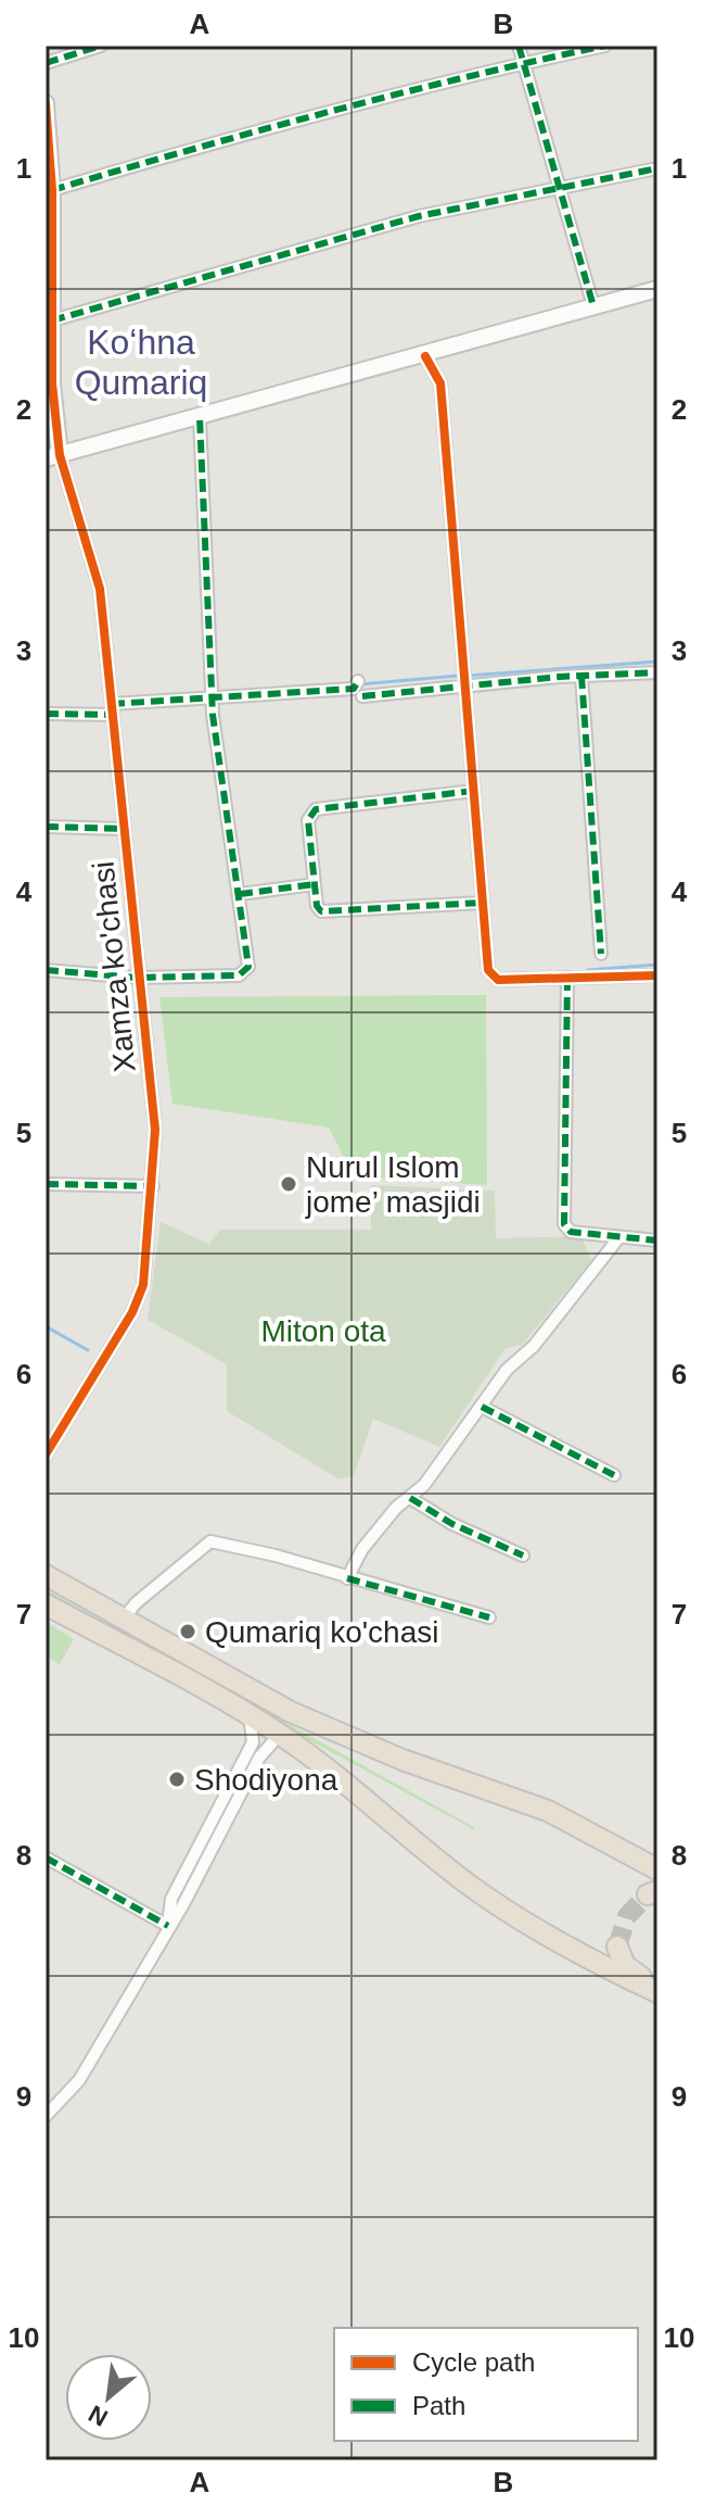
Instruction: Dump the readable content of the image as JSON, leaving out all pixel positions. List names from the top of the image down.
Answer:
{
  "streets": {
    "street": ["Xamza ko'chasi"]
  },
  "districts": ["Koʻhna Qumariq"],
  "parks": ["Miton ota"],
  "places": ["Nurul Islom jome’ masjidi", "Qumariq ko'chasi", "Shodiyona"],
  "legend": ["Cycle path", "Path"],
  "north": "bottom left",
  "grid": {
    "columns": ["A", "B"],
    "rows": [
      "1",
      "2",
      "3",
      "4",
      "5",
      "6",
      "7",
      "8",
      "9",
      "10"
    ]
  }
}
